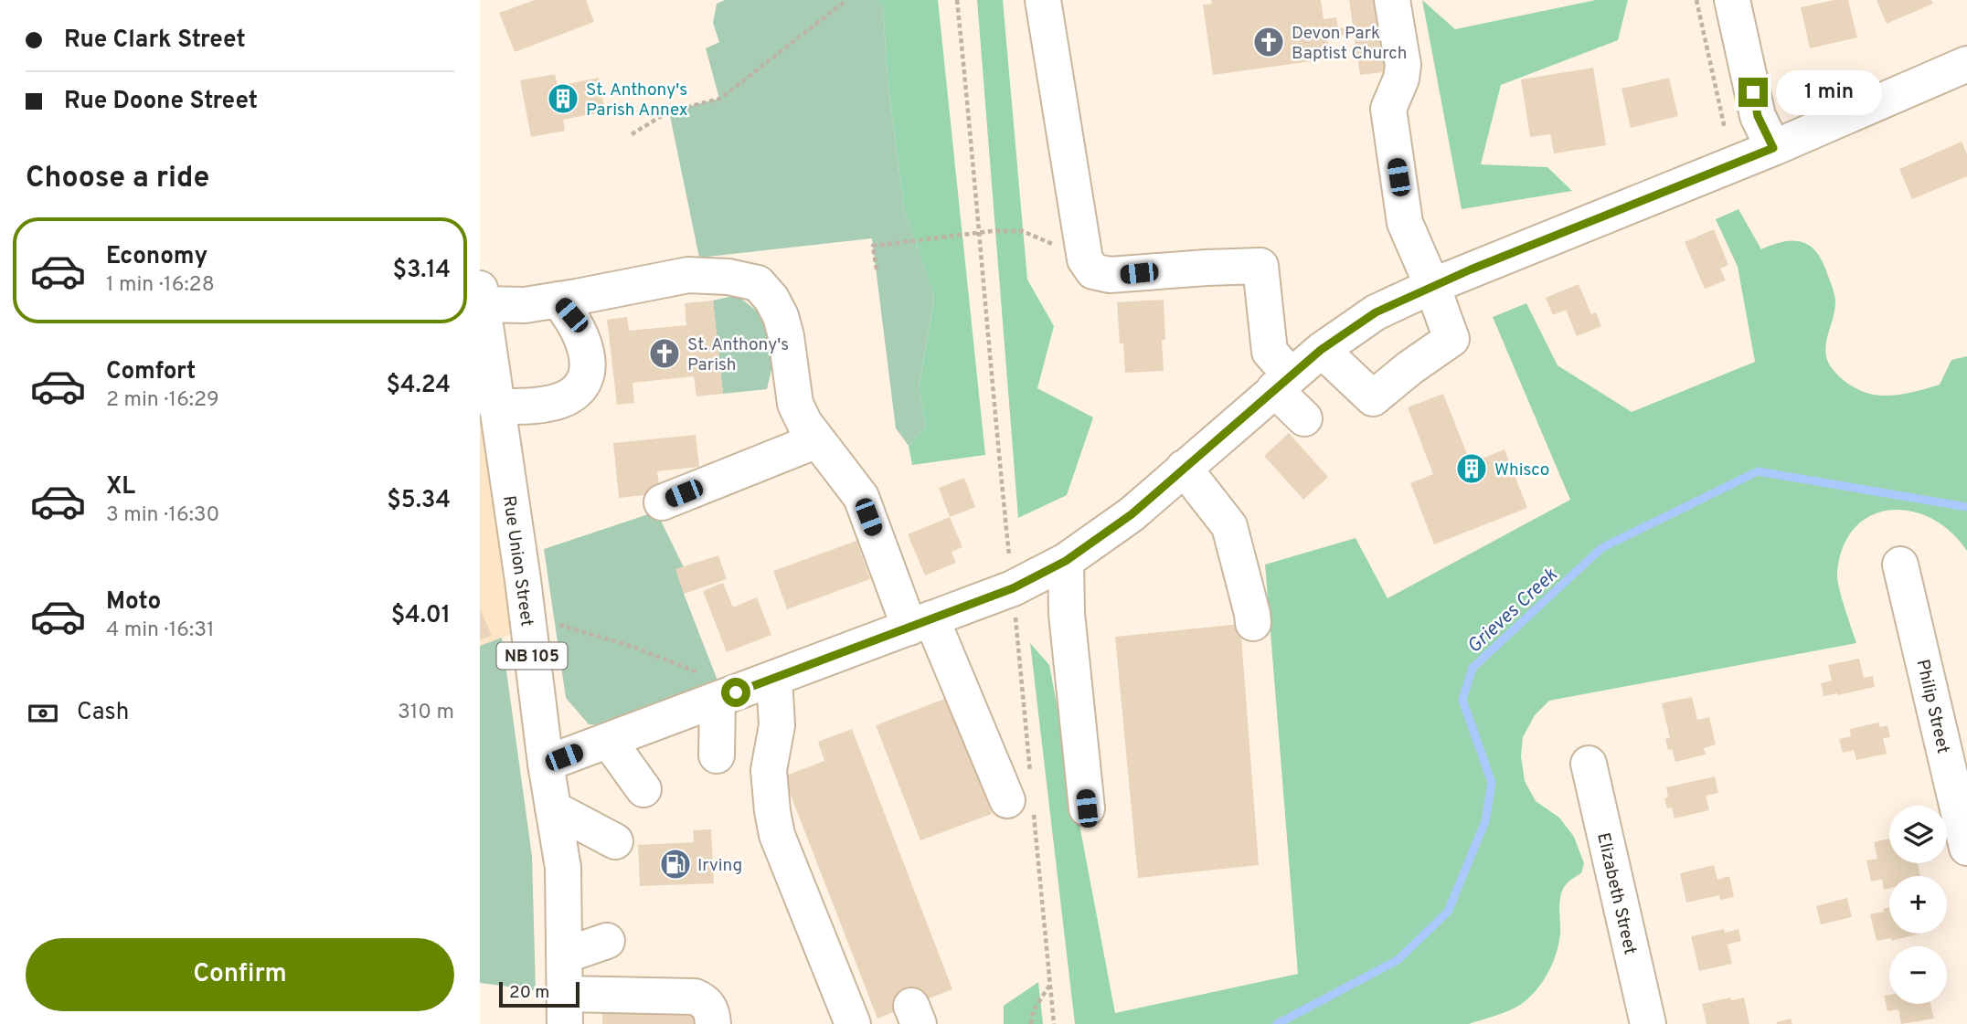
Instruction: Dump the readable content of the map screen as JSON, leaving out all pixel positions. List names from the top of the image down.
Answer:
{
  "streets": {
    "street": [
      "Rue Union Street",
      "NB 105",
      "Philip Street",
      "Elizabeth Street"
    ]
  },
  "water": ["Grieves Creek"],
  "places": {
    "church": ["Devon Park Baptist Church", "St. Anthony's Parish"],
    "building": ["St. Anthony's Parish Annex", "Whisco"],
    "fuel station": ["Irving"]
  },
  "scale_bar": "20 m",
  "page": {
    "banner": ["Rue Clark Street", "Rue Doone Street"],
    "bubble": "1 min",
    "heading": "Choose a ride",
    "list": [
      {
        "name": "Economy",
        "note": "1 min · 16:28",
        "value": "$3.14"
      },
      {
        "name": "Comfort",
        "note": "2 min · 16:29",
        "value": "$4.24"
      },
      {
        "name": "XL",
        "note": "3 min · 16:30",
        "value": "$5.34"
      },
      {
        "name": "Moto",
        "note": "4 min · 16:31",
        "value": "$4.01"
      }
    ],
    "pay": ["Cash", "310 m"],
    "map_buttons": ["+", "−"],
    "buttons": "Confirm",
    "scale": "20 m"
  }
}
